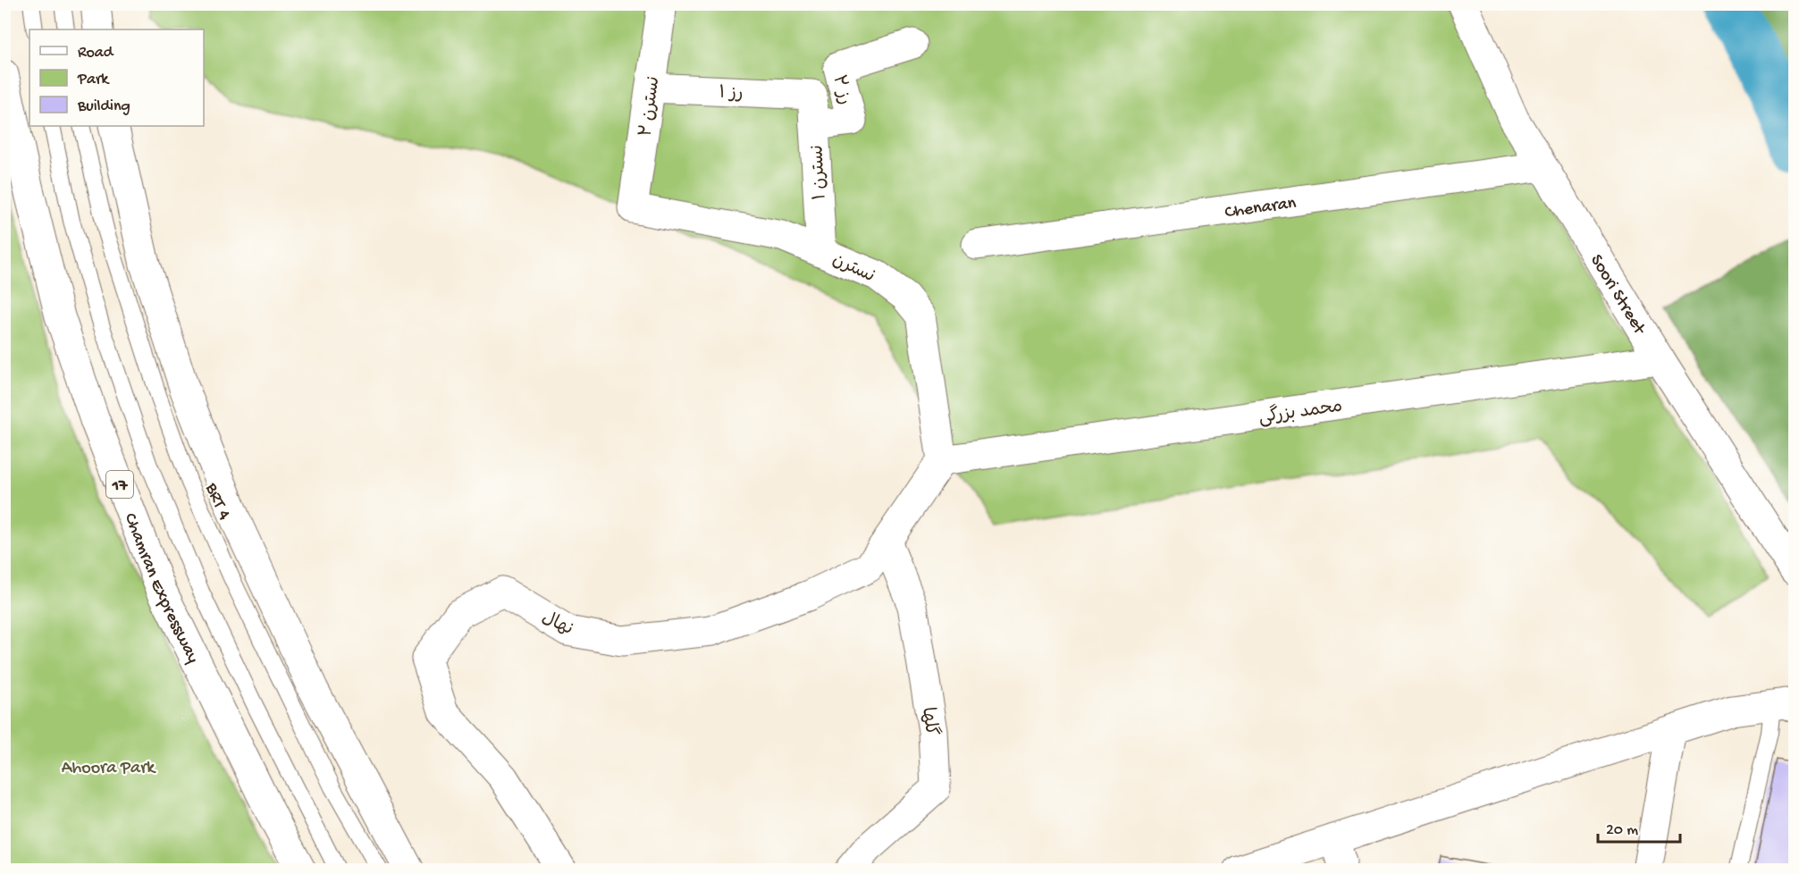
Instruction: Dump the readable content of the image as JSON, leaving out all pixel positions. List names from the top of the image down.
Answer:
{
  "streets": {
    "main road": [
      "رز ۲",
      "رز ۱",
      "نسترن ۲",
      "نسترن ۱",
      "Chenaran",
      "نسترن",
      "Soori Street",
      "محمد بزرگی",
      "17",
      "Chamran Expressway",
      "نهال",
      "گلها"
    ],
    "lane": ["BRT 4"]
  },
  "crossings": [
    ["رز ۲", "نسترن ۱"],
    ["رز ۱", "نسترن ۲"],
    ["رز ۱", "نسترن ۱"],
    ["نسترن ۲", "نسترن"],
    ["نسترن ۱", "نسترن"],
    ["Chenaran", "Soori Street"],
    ["نسترن", "محمد بزرگی"],
    ["نسترن", "نهال"],
    ["Soori Street", "محمد بزرگی"],
    ["محمد بزرگی", "نهال"],
    ["نهال", "گلها"]
  ],
  "parks": ["Ahoora Park"],
  "legend": ["Road", "Park", "Building"],
  "scale_bar": "20 m"
}
